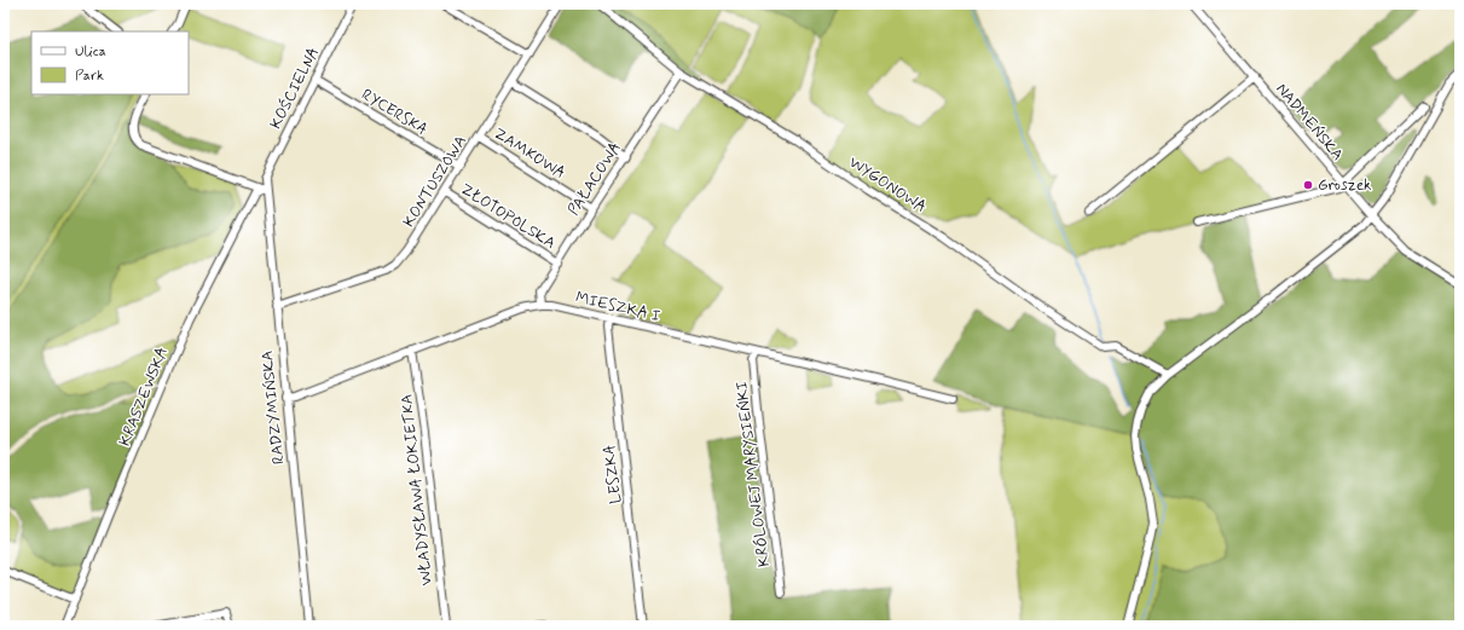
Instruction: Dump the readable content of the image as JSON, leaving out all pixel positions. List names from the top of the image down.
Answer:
{
  "streets": {
    "street": [
      "KOŚCIELNA",
      "RYCERSKA",
      "NADMEŃSKA",
      "ZAMKOWA",
      "PAŁACOWA",
      "KONTUSZOWA",
      "WYGONOWA",
      "ZŁOTOPOLSKA",
      "MIESZKA I",
      "KRASZEWSKA",
      "RADZYMIŃSKA",
      "LESZKA",
      "KRÓLOWEJ MARYSIEŃKI",
      "WŁADYSŁAWA ŁOKIETKA"
    ]
  },
  "crossings": [
    ["KOŚCIELNA", "RYCERSKA"],
    ["KOŚCIELNA", "KRASZEWSKA"],
    ["KOŚCIELNA", "RADZYMIŃSKA"],
    ["RYCERSKA", "KONTUSZOWA"],
    ["ZAMKOWA", "PAŁACOWA"],
    ["ZAMKOWA", "KONTUSZOWA"],
    ["PAŁACOWA", "WYGONOWA"],
    ["PAŁACOWA", "ZŁOTOPOLSKA"],
    ["PAŁACOWA", "MIESZKA I"],
    ["KONTUSZOWA", "ZŁOTOPOLSKA"],
    ["KONTUSZOWA", "RADZYMIŃSKA"],
    ["MIESZKA I", "RADZYMIŃSKA"],
    ["MIESZKA I", "LESZKA"],
    ["MIESZKA I", "KRÓLOWEJ MARYSIEŃKI"],
    ["MIESZKA I", "WŁADYSŁAWA ŁOKIETKA"],
    ["KRASZEWSKA", "RADZYMIŃSKA"]
  ],
  "places": ["Groszek"],
  "legend": ["Ulica", "Park"]
}
